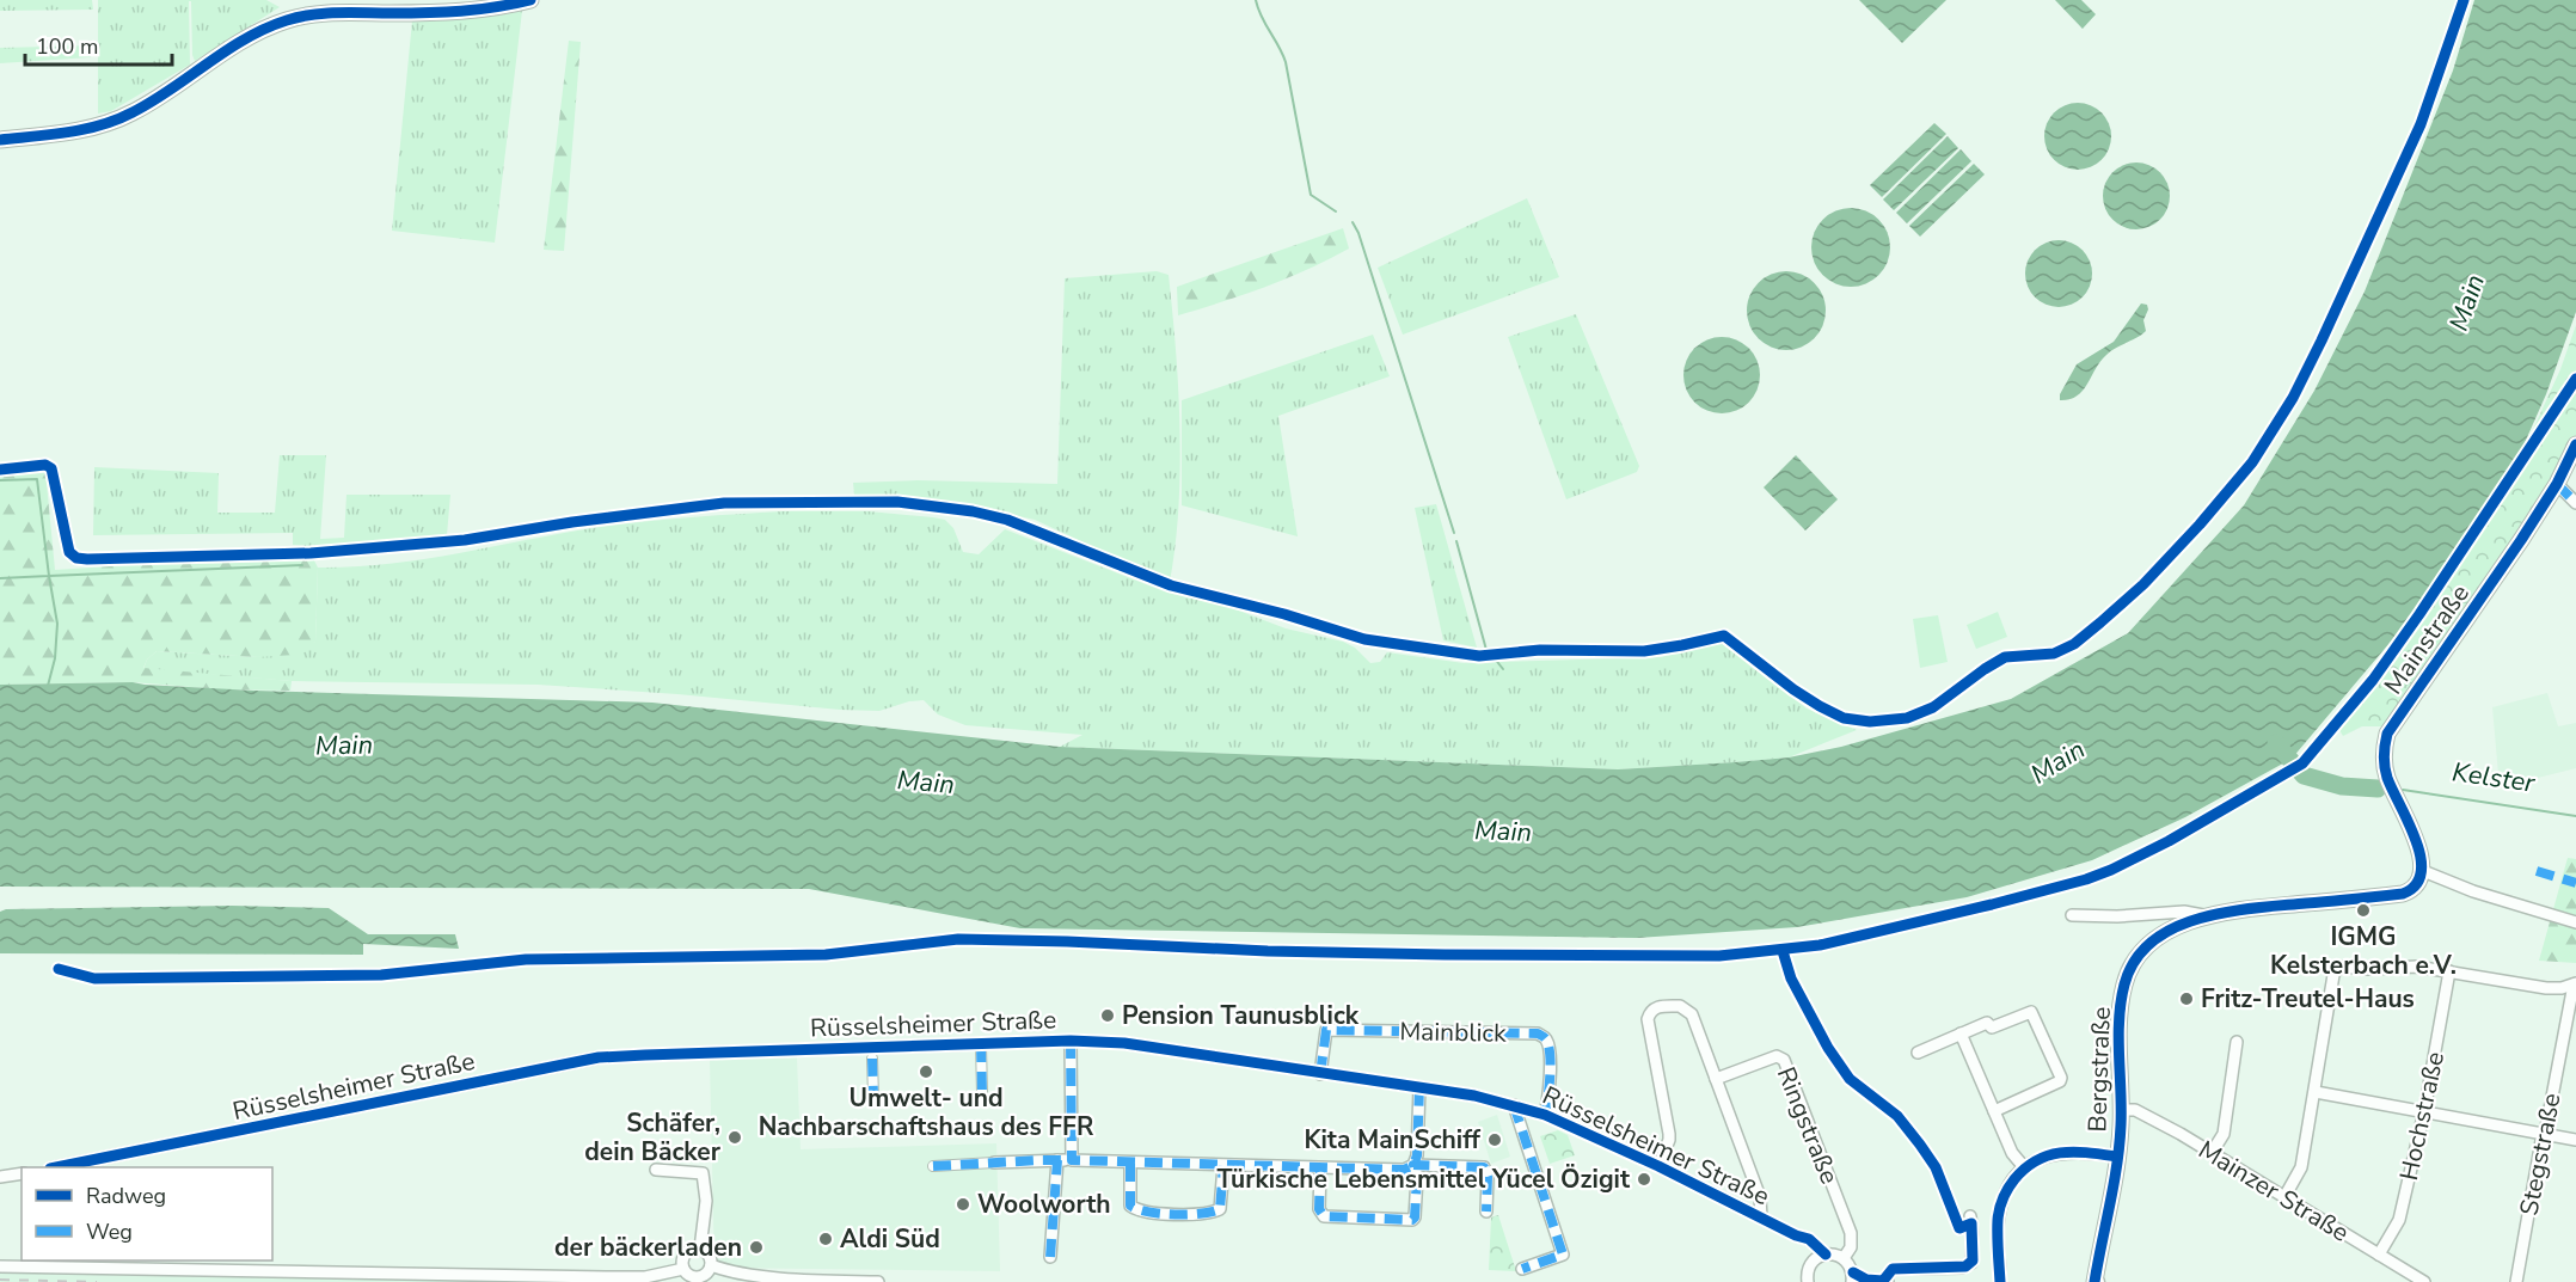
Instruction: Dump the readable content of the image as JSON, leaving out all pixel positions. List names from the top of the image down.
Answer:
{
  "streets": {
    "street": [
      "Mainstraße",
      "Rüsselsheimer Straße",
      "Mainblick",
      "Bergstraße",
      "Hochstraße",
      "Ringstraße",
      "Stegstraße",
      "Mainzer Straße"
    ]
  },
  "crossings": [
    ["Mainstraße", "Bergstraße"],
    ["Rüsselsheimer Straße", "Mainblick"],
    ["Bergstraße", "Mainzer Straße"],
    ["Hochstraße", "Mainzer Straße"]
  ],
  "water": ["Main", "Kelster"],
  "places": [
    "IGMG Kelsterbach e.V.",
    "Fritz-Treutel-Haus",
    "Pension Taunusblick",
    "Umwelt- und Nachbarschaftshaus des FFR",
    "Schäfer, dein Bäcker",
    "Kita MainSchiff",
    "Türkische Lebensmittel Yücel Özigit",
    "Woolworth",
    "Aldi Süd",
    "der bäckerladen"
  ],
  "legend": ["Radweg", "Weg"],
  "scale_bar": "100 m"
}
